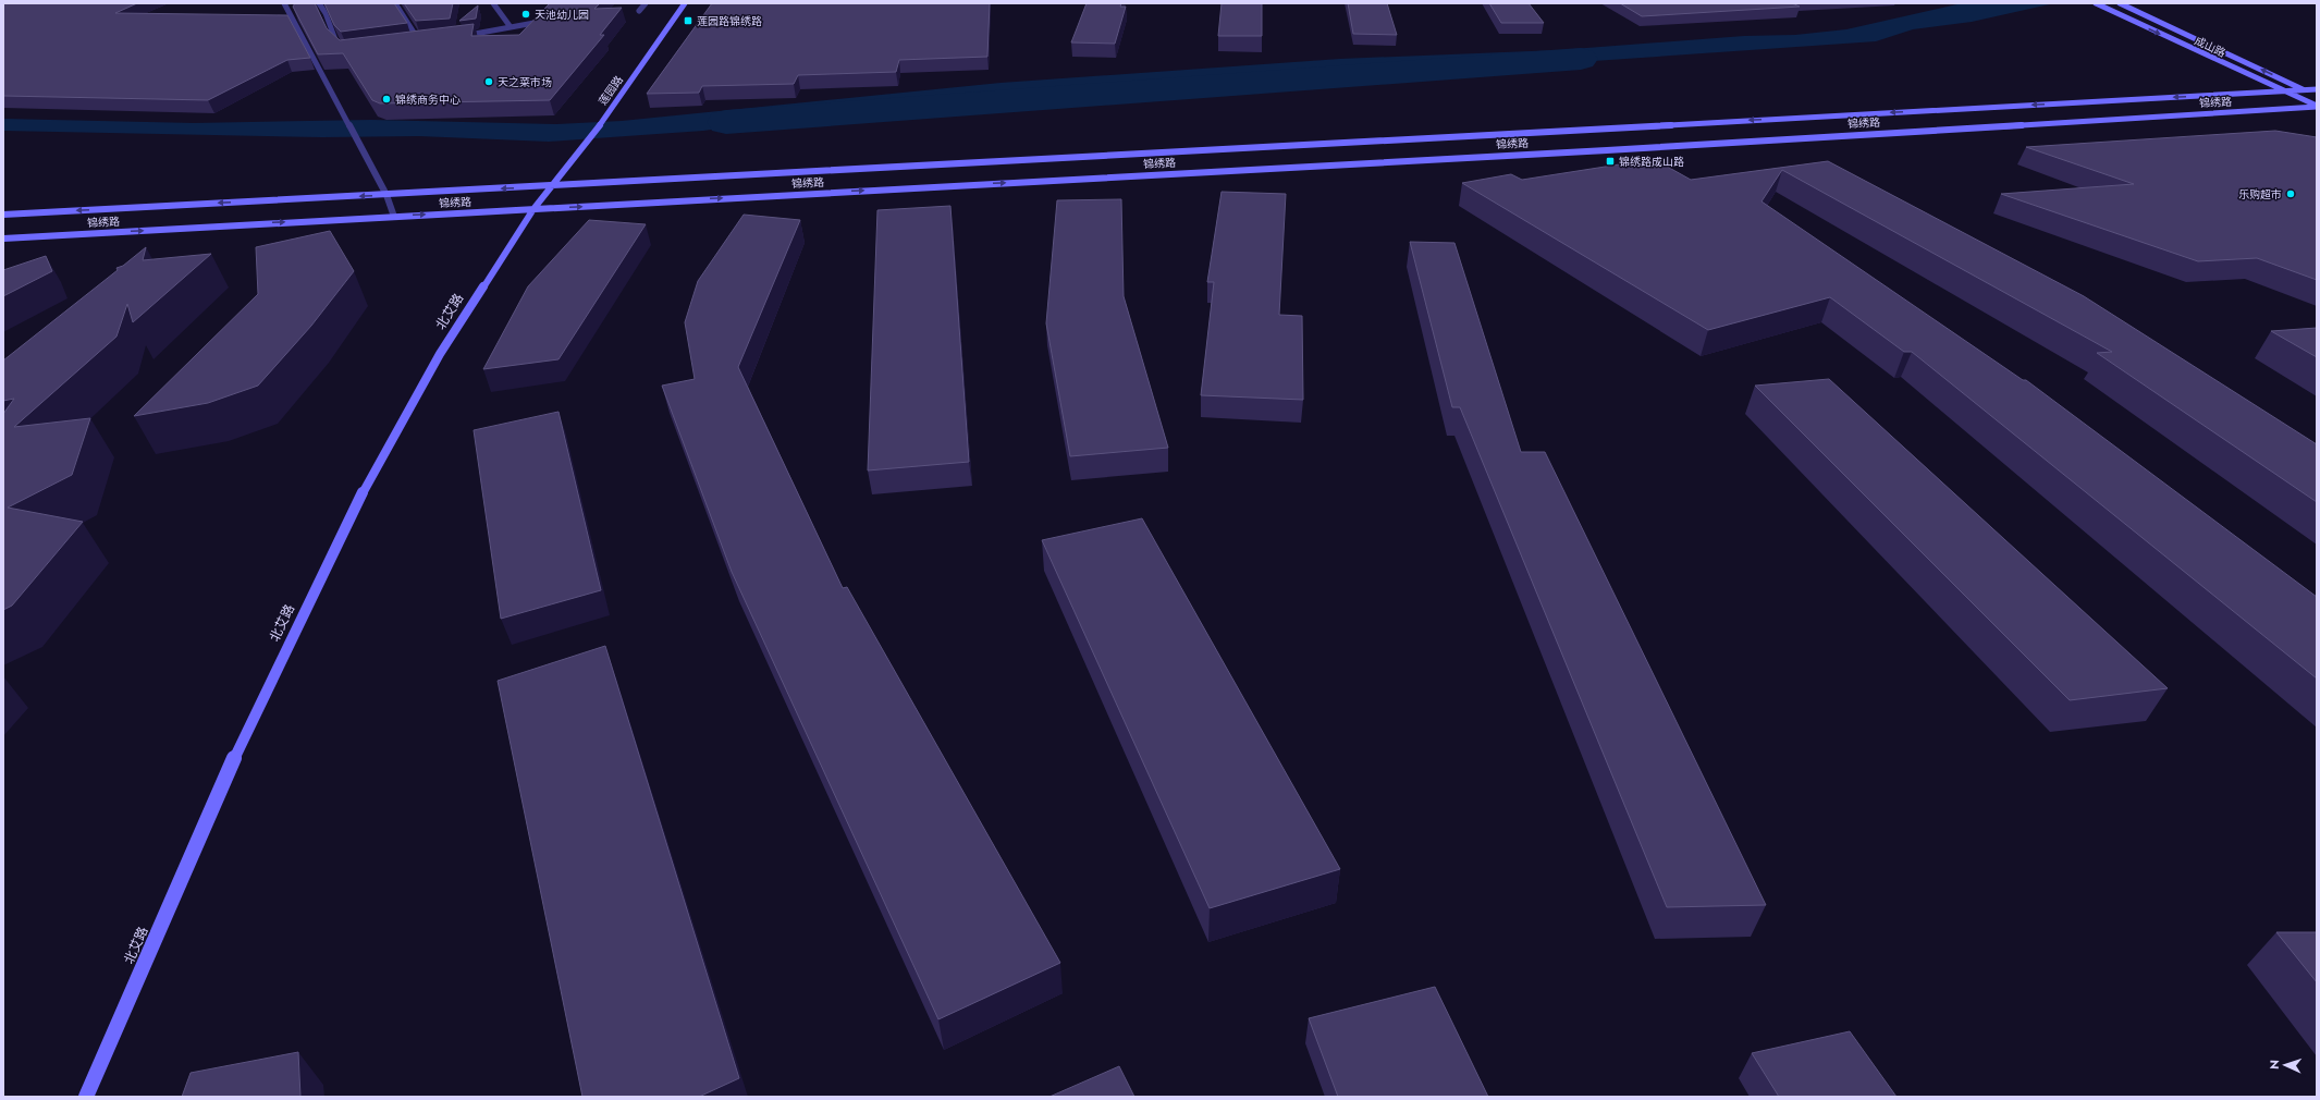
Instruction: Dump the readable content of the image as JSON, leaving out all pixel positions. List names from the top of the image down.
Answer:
{
  "streets": {
    "main road": [
      "成山路",
      "莲园路",
      "锦绣路",
      "北艾路"
    ]
  },
  "crossings": [
    ["成山路", "锦绣路"],
    ["莲园路", "锦绣路"],
    ["莲园路", "北艾路"],
    ["锦绣路", "北艾路"]
  ],
  "places": {
    "other": [
      "天池幼儿园",
      "天之菜市场",
      "锦绣商务中心",
      "乐购超市"
    ],
    "transit": ["莲园路锦绣路", "锦绣路成山路"]
  },
  "north": "left"
}
